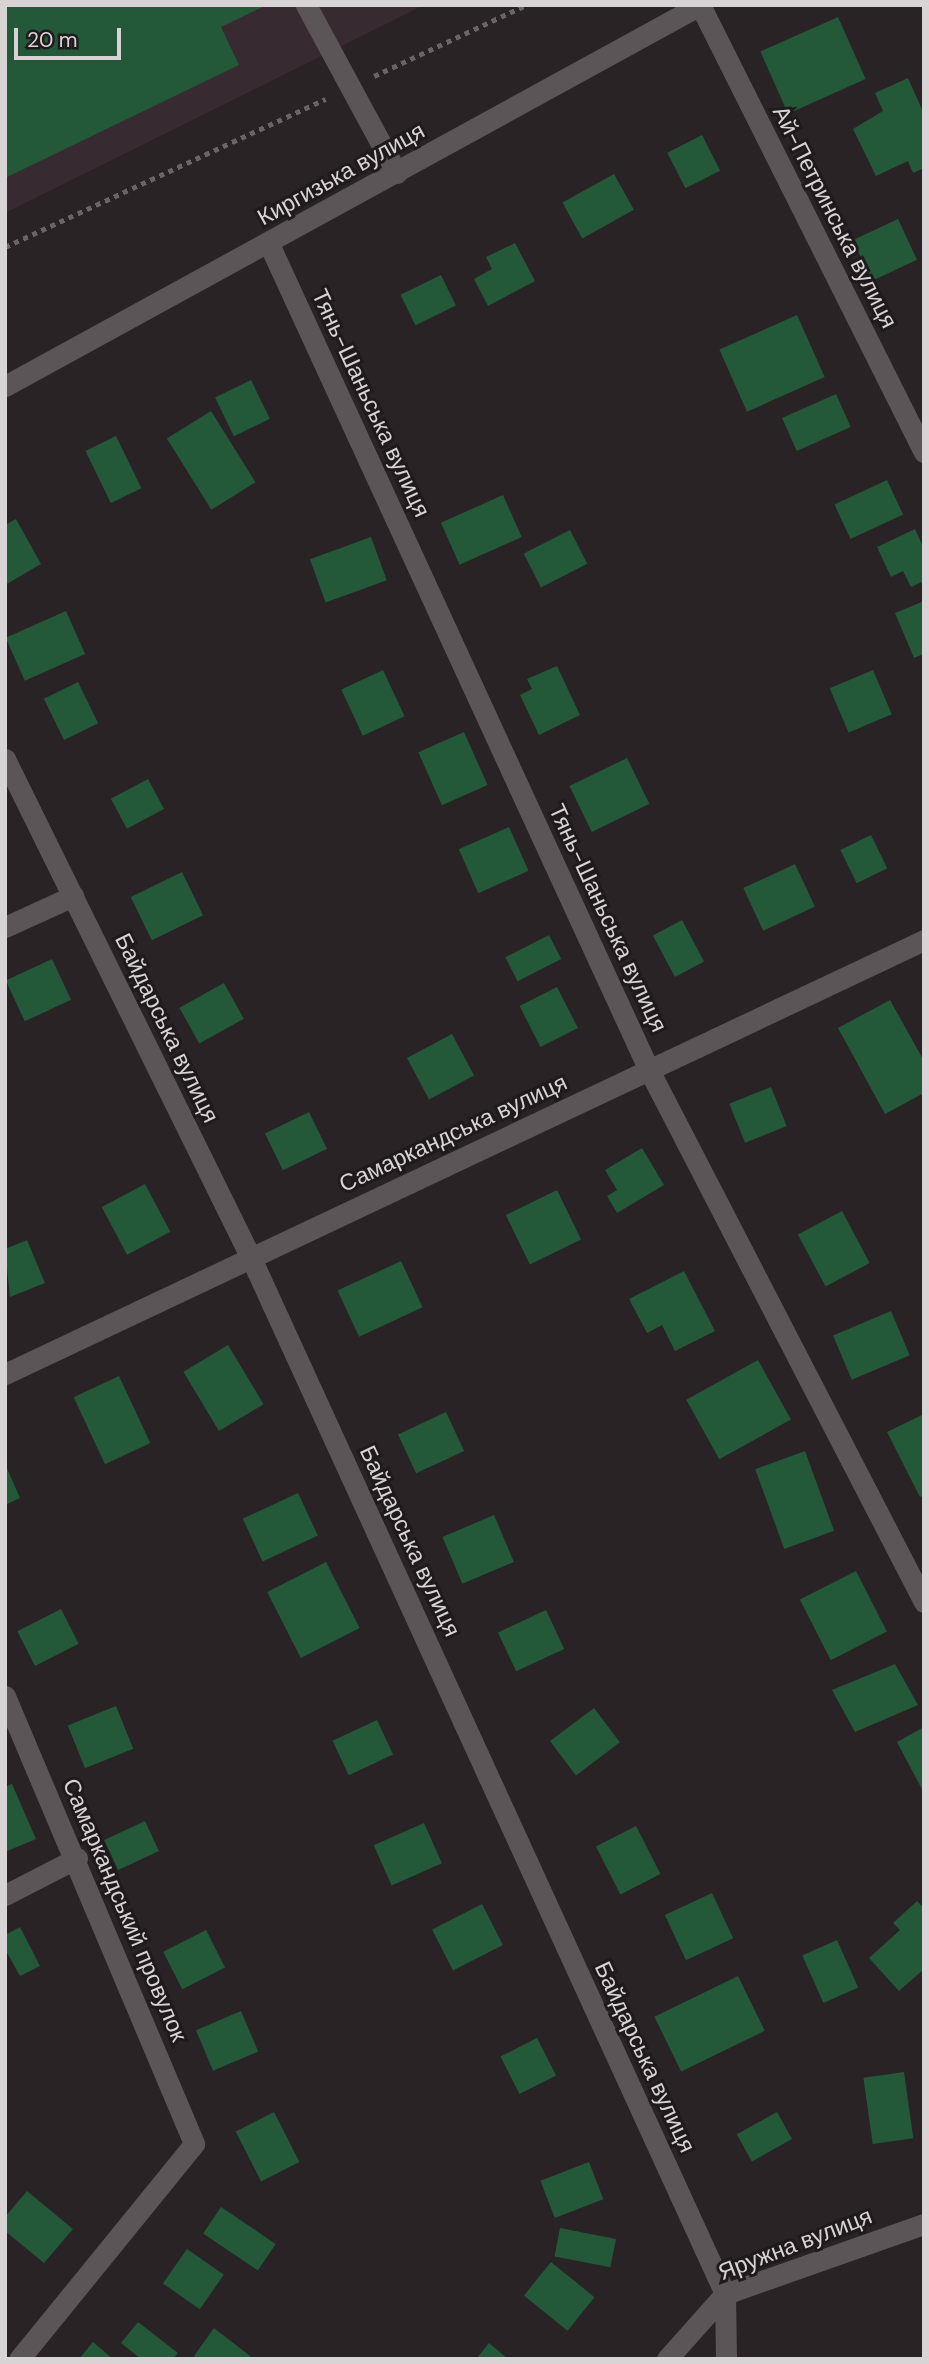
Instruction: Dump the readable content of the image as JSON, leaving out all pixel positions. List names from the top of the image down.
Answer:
{
  "streets": {
    "street": [
      "Киргизька вулиця",
      "Ай-Петринська вулиця",
      "Тянь-Шаньська вулиця",
      "Байдарська вулиця",
      "Самаркандська вулиця",
      "Самаркандський провулок",
      "Яружна вулиця"
    ]
  },
  "crossings": [
    ["Киргизька вулиця", "Ай-Петринська вулиця"],
    ["Киргизька вулиця", "Тянь-Шаньська вулиця"],
    ["Тянь-Шаньська вулиця", "Самаркандська вулиця"],
    ["Байдарська вулиця", "Самаркандська вулиця"],
    ["Байдарська вулиця", "Яружна вулиця"]
  ],
  "scale_bar": "20 m"
}
